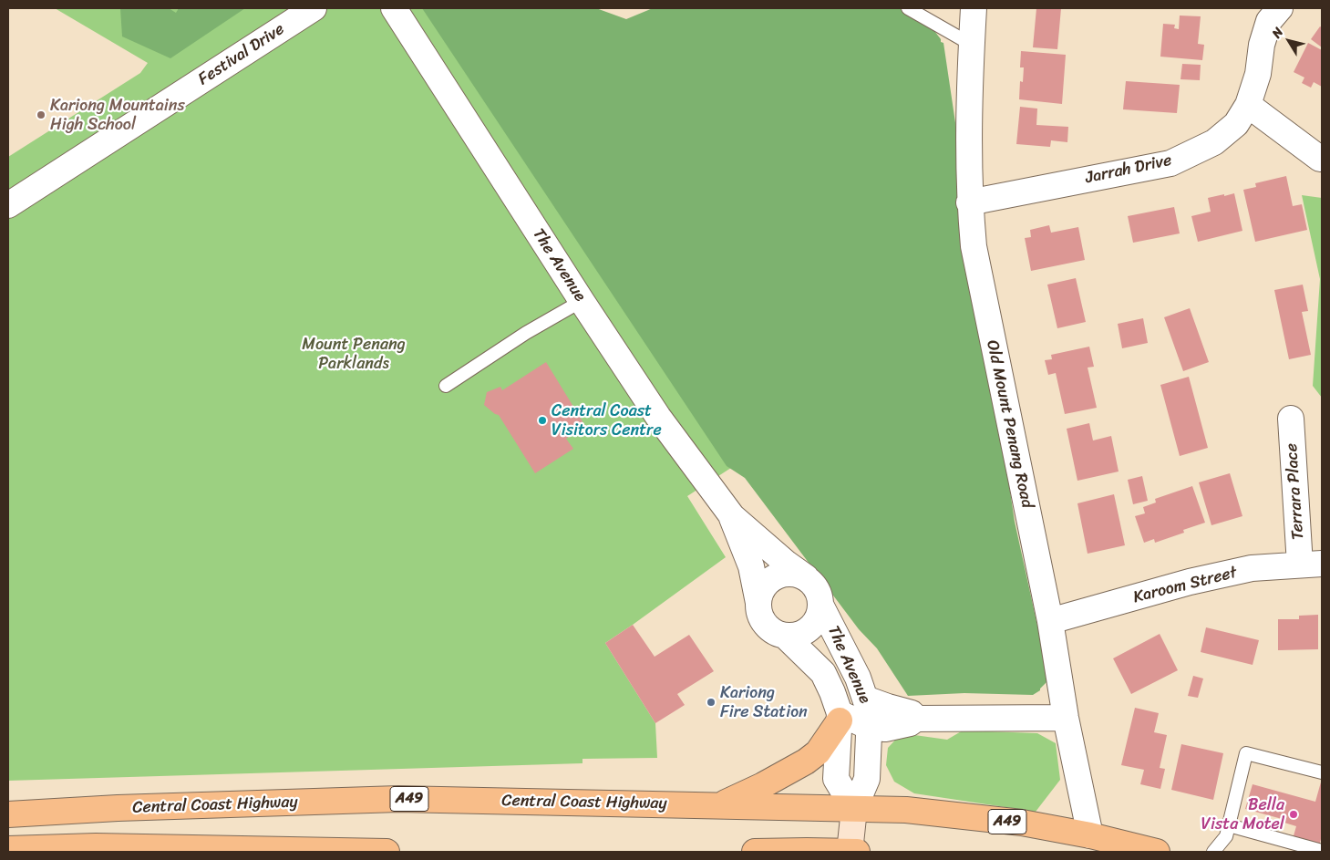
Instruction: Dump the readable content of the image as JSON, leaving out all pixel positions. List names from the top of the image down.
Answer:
{
  "streets": {
    "highway": ["A49", "Central Coast Highway"],
    "street": [
      "Festival Drive",
      "Jarrah Drive",
      "The Avenue",
      "Old Mount Penang Road",
      "Terrara Place",
      "Karoom Street"
    ]
  },
  "crossings": [
    ["Jarrah Drive", "Old Mount Penang Road"],
    ["The Avenue", "Central Coast Highway"],
    ["Old Mount Penang Road", "Karoom Street"],
    ["Old Mount Penang Road", "Central Coast Highway"],
    ["Terrara Place", "Karoom Street"]
  ],
  "parks": ["Mount Penang Parklands"],
  "places": [
    "Kariong Mountains High School",
    "Central Coast Visitors Centre",
    "Kariong Fire Station",
    "Bella Vista Motel"
  ],
  "north": "top left"
}
